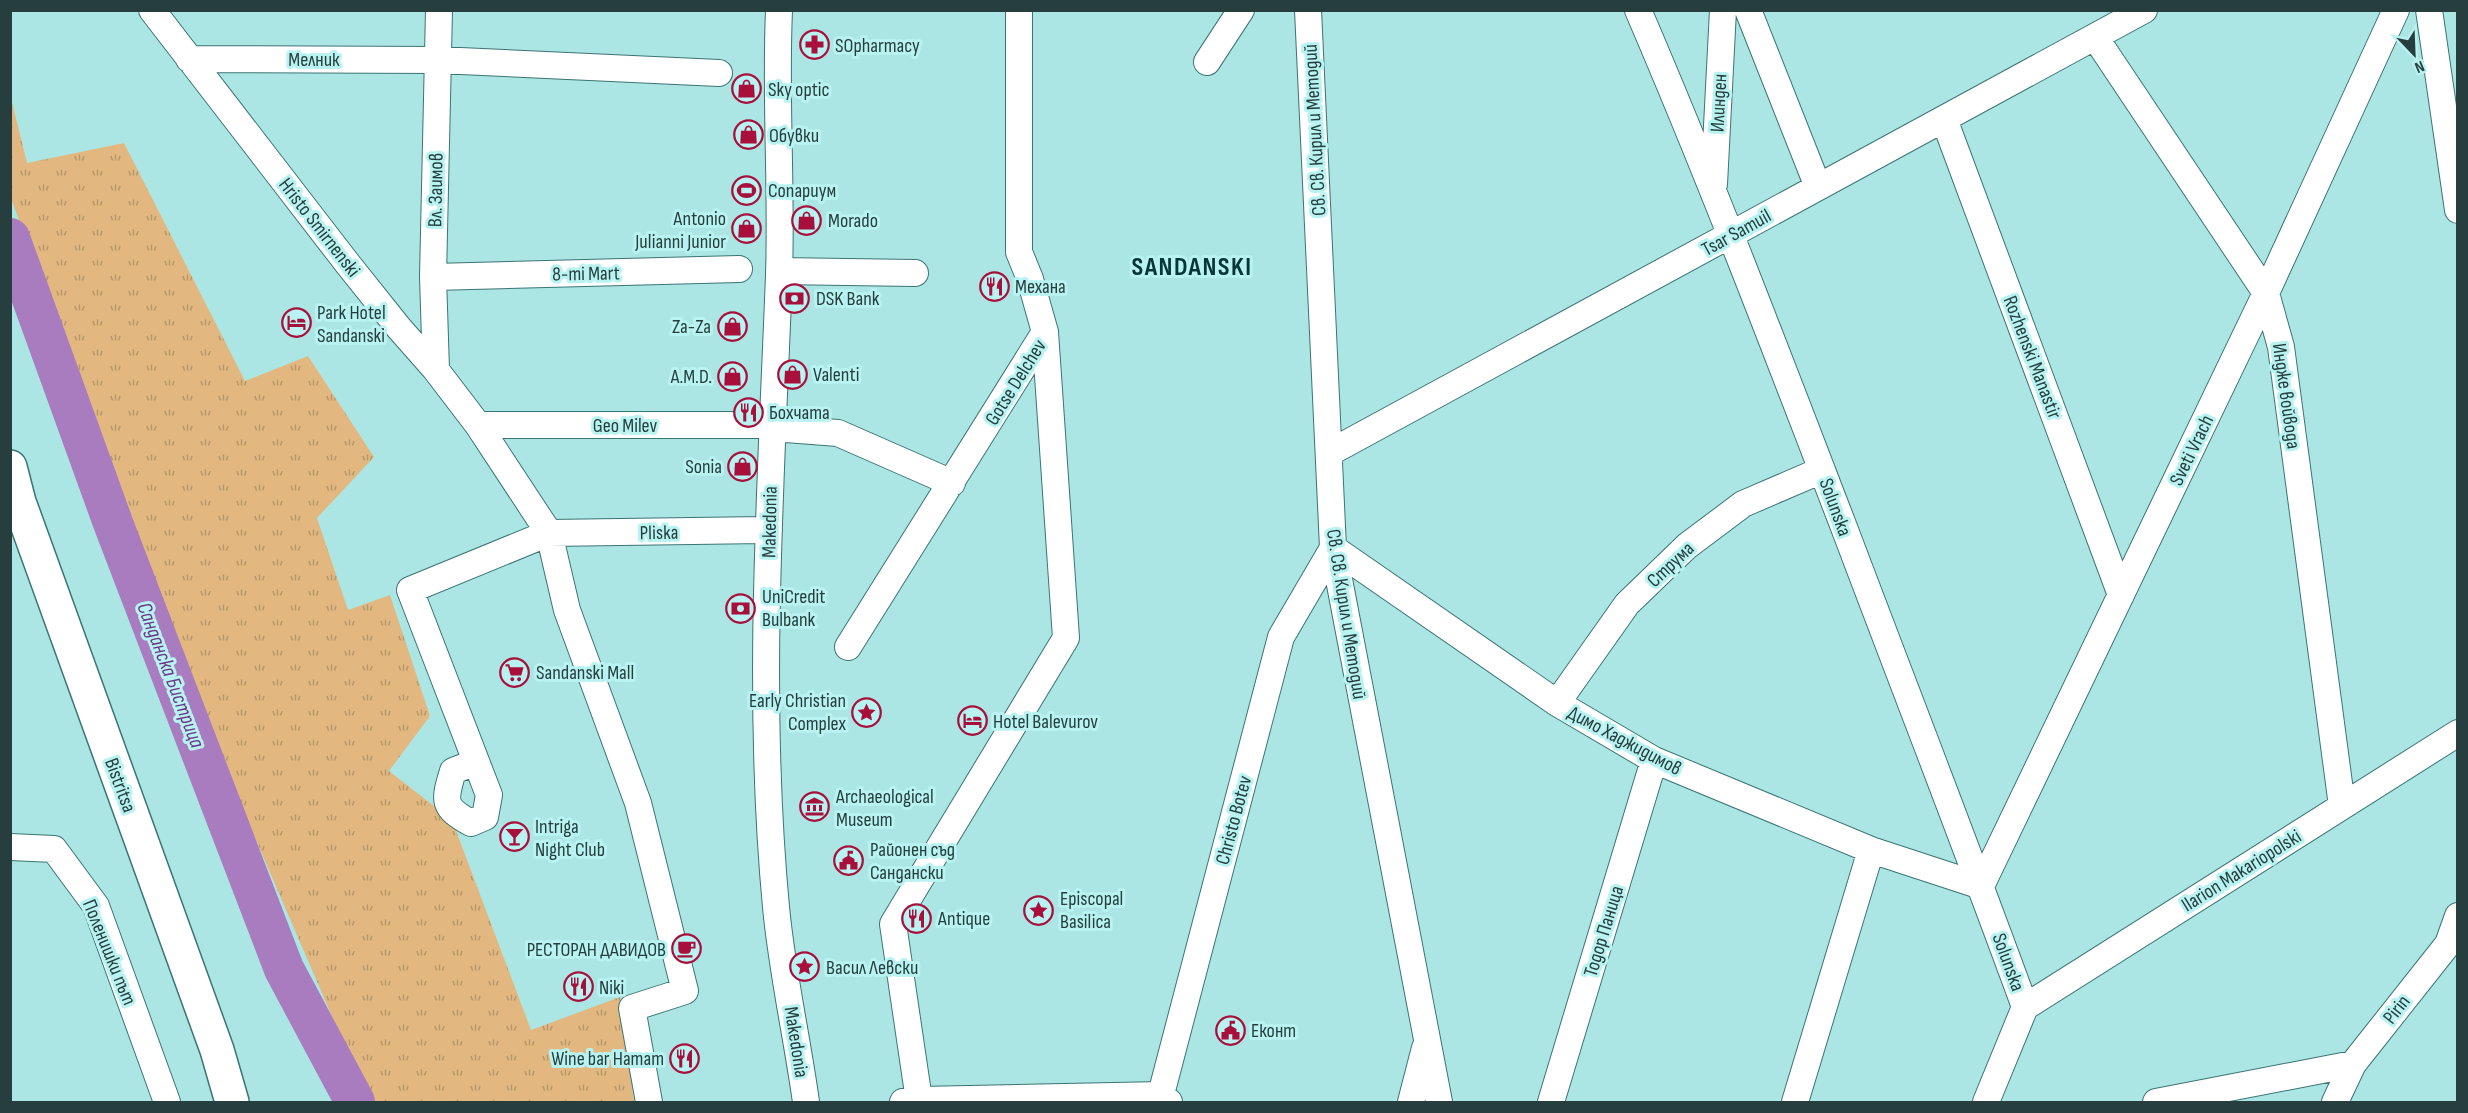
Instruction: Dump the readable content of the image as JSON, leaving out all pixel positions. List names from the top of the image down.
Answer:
{
  "streets": {
    "street": [
      "Мелник",
      "Илинден",
      "Св. Св. Кирил и Методий",
      "Вл. Заимов",
      "Hristo Smirnenski",
      "Tsar Samuil",
      "8-mi Mart",
      "Rozhenski Manastir",
      "Gotse Delchev",
      "Индже войвода",
      "Geo Milev",
      "Sveti Vrach",
      "Solunska",
      "Makedonia",
      "Pliska",
      "Струма",
      "Димо Хаджидимов",
      "Bistritsa",
      "Christo Botev",
      "Ilarion Makariopolski",
      "Тодор Паница",
      "Поленишки път",
      "Pirin"
    ]
  },
  "crossings": [
    ["Мелник", "Вл. Заимов"],
    ["Мелник", "Hristo Smirnenski"],
    ["Илинден", "Solunska"],
    ["Св. Св. Кирил и Методий", "Tsar Samuil"],
    ["Св. Св. Кирил и Методий", "Димо Хаджидимов"],
    ["Св. Св. Кирил и Методий", "Christo Botev"],
    ["Вл. Заимов", "Hristo Smirnenski"],
    ["Вл. Заимов", "8-mi Mart"],
    ["Hristo Smirnenski", "Geo Milev"],
    ["Hristo Smirnenski", "Pliska"],
    ["Tsar Samuil", "Rozhenski Manastir"],
    ["Tsar Samuil", "Индже войвода"],
    ["Tsar Samuil", "Solunska"],
    ["Rozhenski Manastir", "Sveti Vrach"],
    ["Gotse Delchev", "Geo Milev"],
    ["Индже войвода", "Sveti Vrach"],
    ["Индже войвода", "Ilarion Makariopolski"],
    ["Geo Milev", "Makedonia"],
    ["Sveti Vrach", "Solunska"],
    ["Sveti Vrach", "Димо Хаджидимов"],
    ["Solunska", "Струма"],
    ["Solunska", "Димо Хаджидимов"],
    ["Solunska", "Ilarion Makariopolski"],
    ["Makedonia", "Pliska"],
    ["Струма", "Димо Хаджидимов"],
    ["Димо Хаджидимов", "Christo Botev"],
    ["Димо Хаджидимов", "Тодор Паница"]
  ],
  "districts": ["SANDANSKI"],
  "water": ["Санданска Бистрица"],
  "places": {
    "pharmacy": ["SOpharmacy"],
    "shop": [
      "Sky optic",
      "Обувки",
      "Morado",
      "Antonio Julianni Junior",
      "Za-Za",
      "Valenti",
      "A.M.D.",
      "Sonia"
    ],
    "sports": ["Сопариум"],
    "restaurant": [
      "Механа",
      "Бохчата",
      "Antique",
      "Niki",
      "Wine bar Hamam"
    ],
    "bank": ["DSK Bank", "UniCredit Bulbank"],
    "hotel": ["Park Hotel Sandanski", "Hotel Balevurov"],
    "supermarket": ["Sandanski Mall"],
    "place": ["Early Christian Complex", "Еpiscopal Basilica", "Васил Левски"],
    "museum": ["Archaeological Museum"],
    "bar": ["Intriga Night Club"],
    "public building": ["Районен съд Сандански", "Еконт"],
    "cafe": ["РЕСТОРАН ДАВИДОВ"]
  },
  "north": "bottom right"
}
